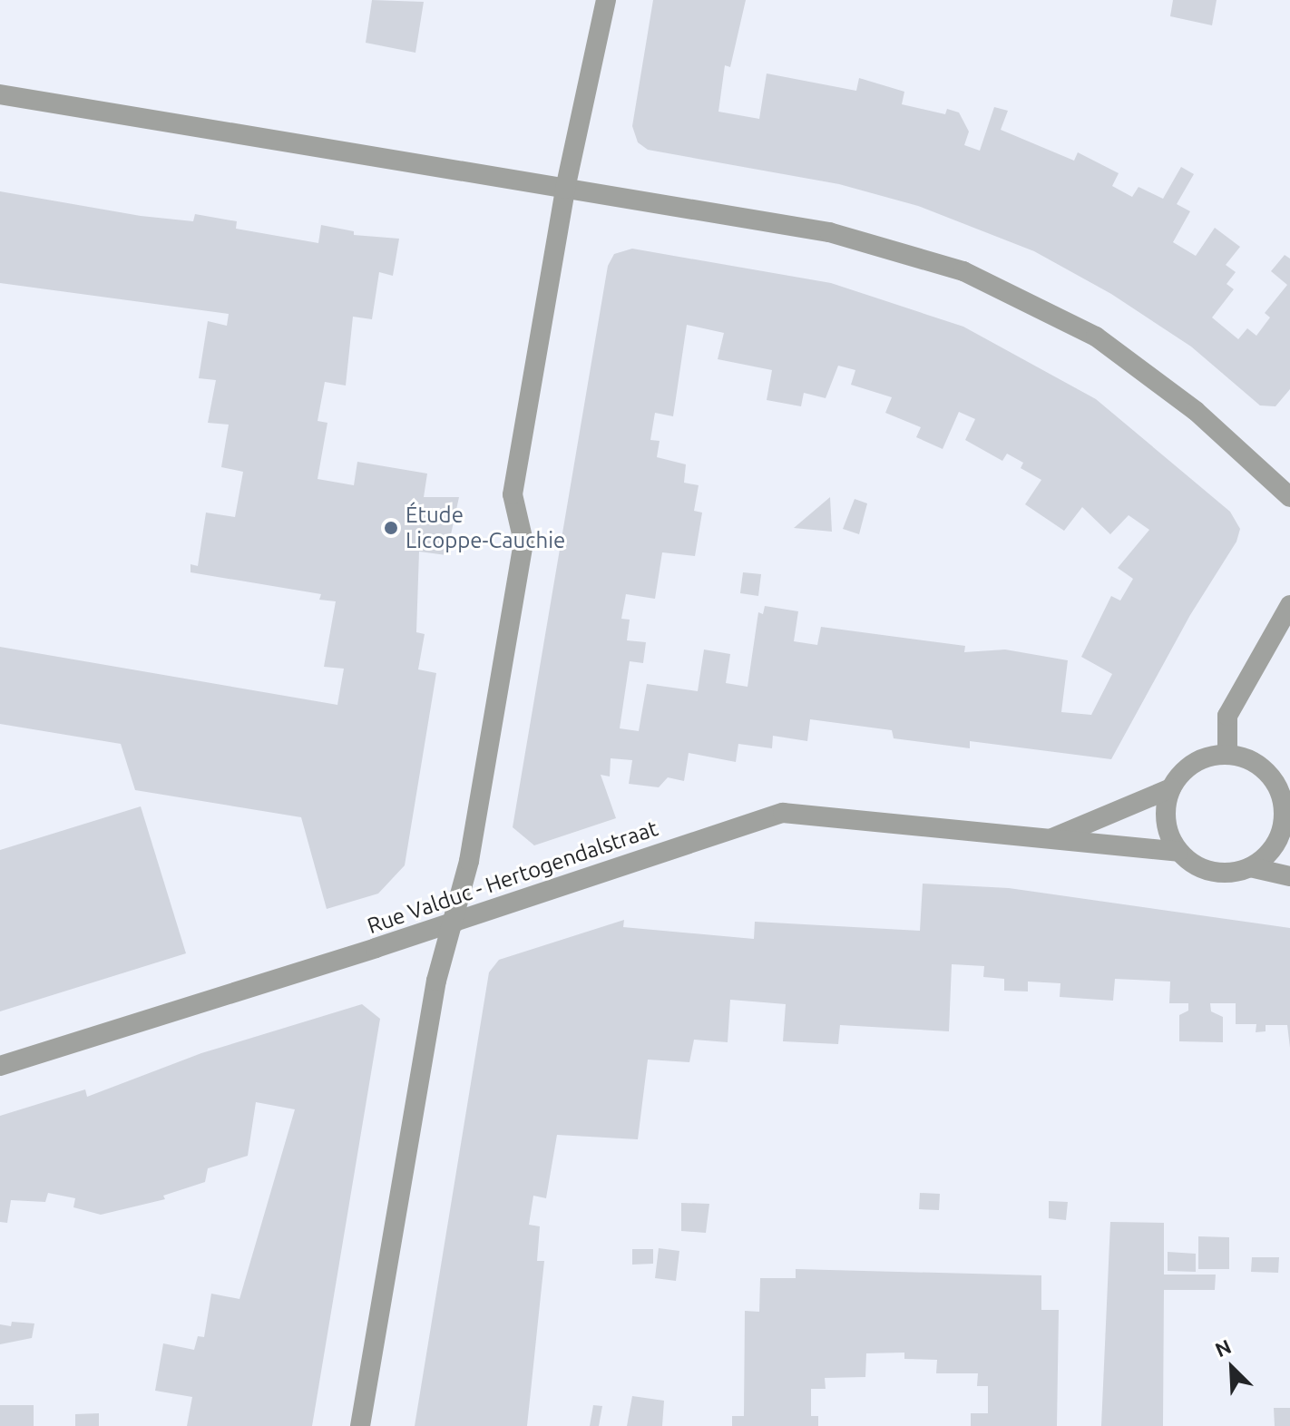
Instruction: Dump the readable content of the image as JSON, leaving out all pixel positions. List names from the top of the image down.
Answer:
{
  "streets": {
    "street": ["Rue Valduc - Hertogendalstraat"]
  },
  "places": ["Étude Licoppe-Cauchie"],
  "north": "top left"
}
